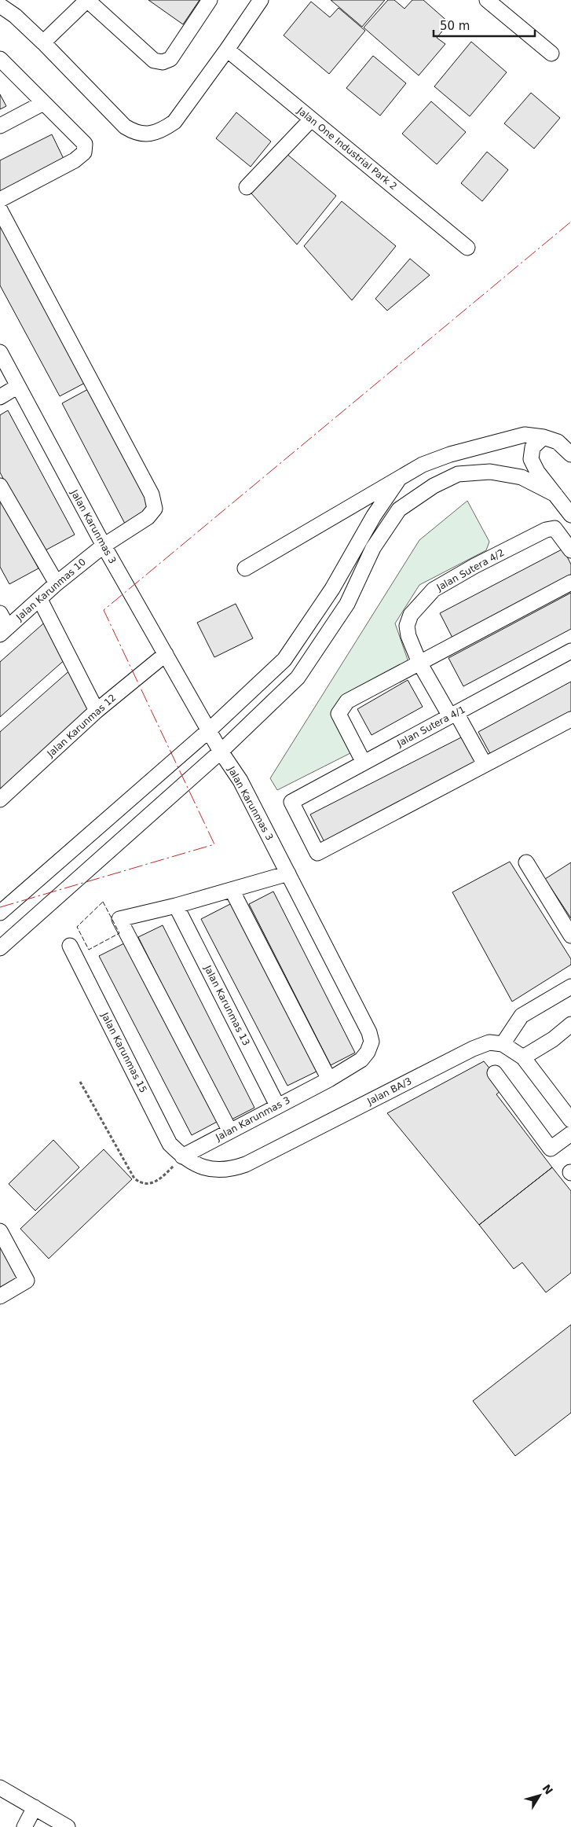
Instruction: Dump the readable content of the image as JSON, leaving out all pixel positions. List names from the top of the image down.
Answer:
{
  "streets": {
    "street": [
      "Jalan One Industrial Park 2",
      "Jalan Karunmas 3",
      "Jalan Sutera 4/2",
      "Jalan Karunmas 10",
      "Jalan Karunmas 12",
      "Jalan Sutera 4/1",
      "Jalan Karunmas 13",
      "Jalan Karunmas 15",
      "Jalan BA/3"
    ]
  },
  "crossings": [
    ["Jalan Karunmas 3", "Jalan Karunmas 10"],
    ["Jalan Karunmas 3", "Jalan Karunmas 12"],
    ["Jalan Karunmas 3", "Jalan Karunmas 13"],
    ["Jalan Karunmas 3", "Jalan Karunmas 15"],
    ["Jalan Karunmas 3", "Jalan BA/3"],
    ["Jalan Sutera 4/2", "Jalan Sutera 4/1"],
    ["Jalan Karunmas 15", "Jalan BA/3"]
  ],
  "scale_bar": "50 m",
  "north": "top right"
}
